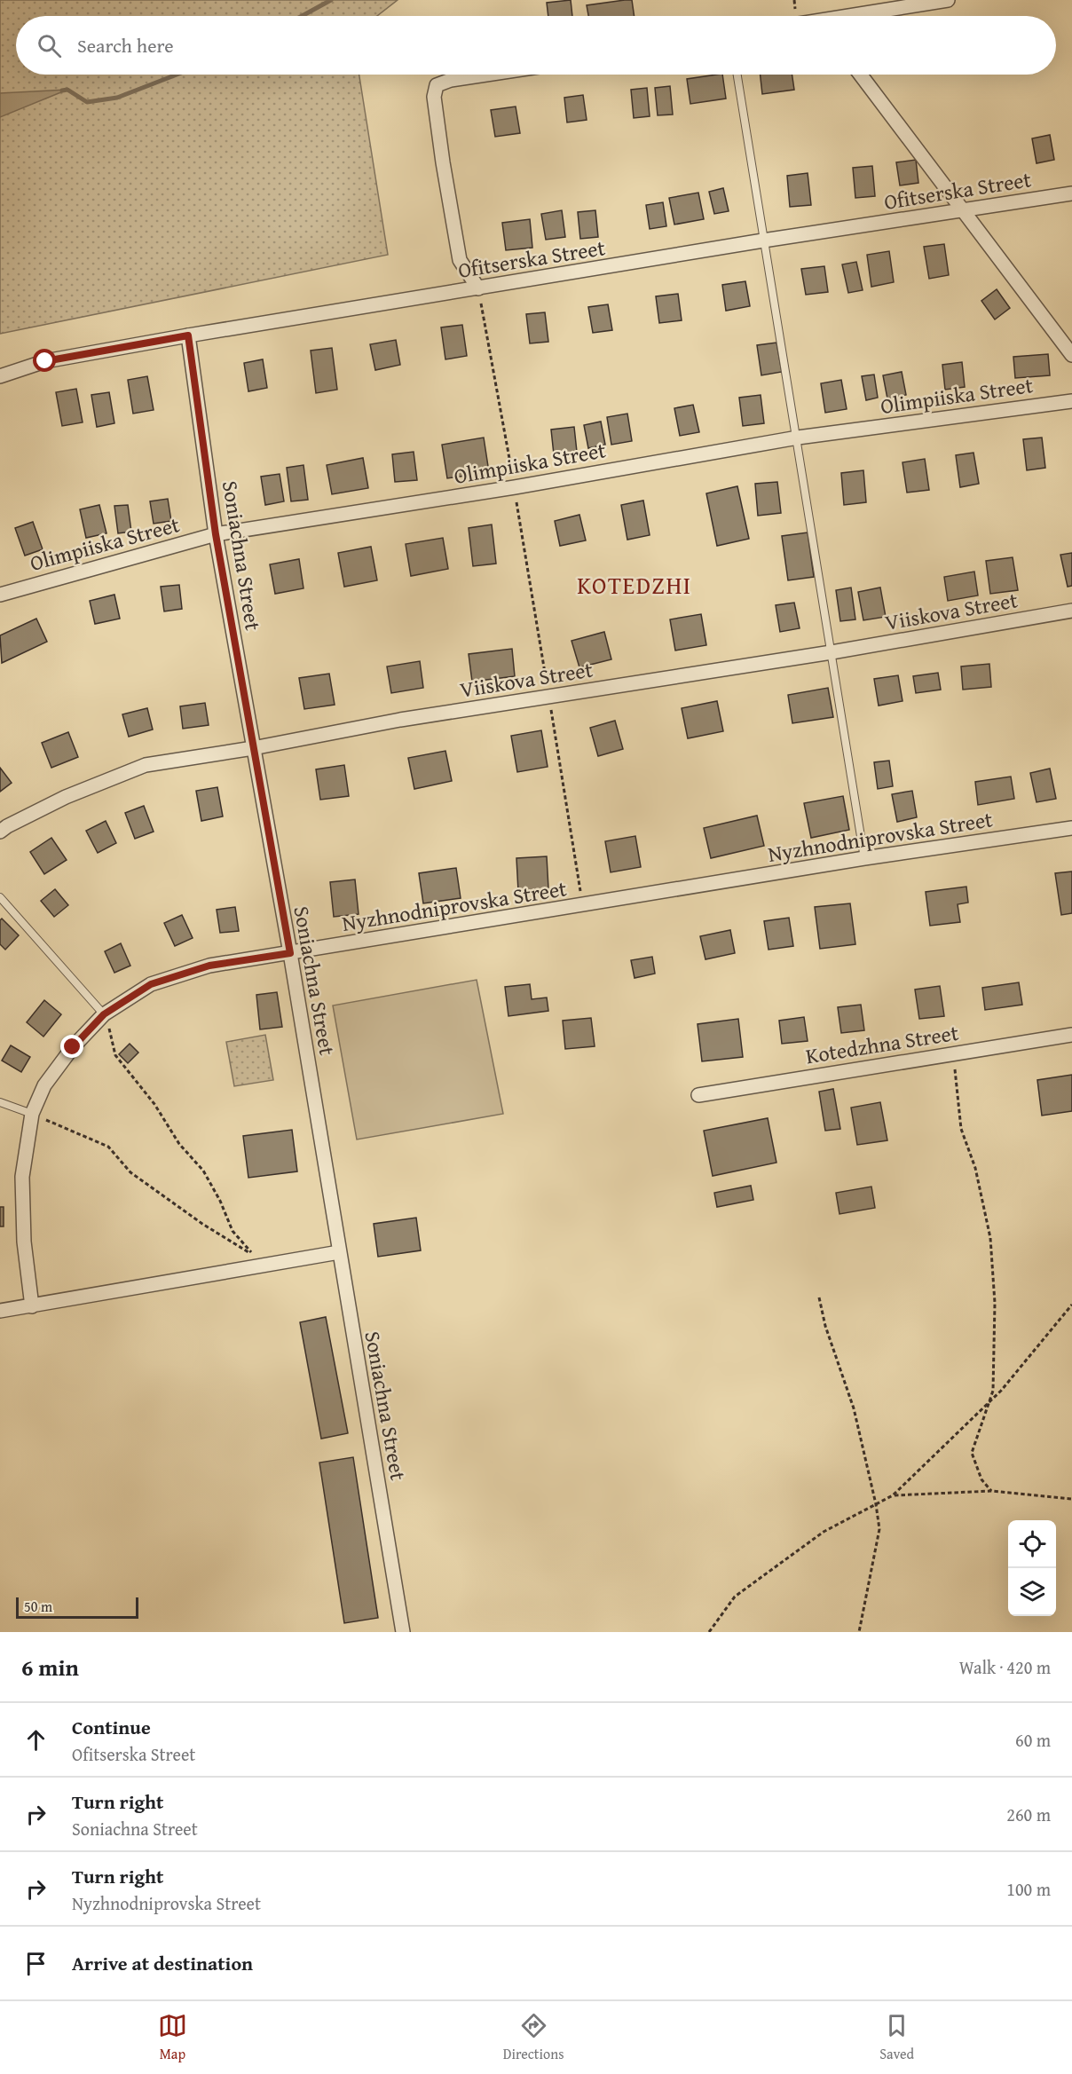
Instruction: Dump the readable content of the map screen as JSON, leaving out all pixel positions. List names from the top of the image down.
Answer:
{
  "streets": {
    "street": [
      "Ofitserska Street",
      "Olimpiiska Street",
      "Soniachna Street",
      "Viiskova Street",
      "Nyzhnodniprovska Street",
      "Kotedzhna Street"
    ]
  },
  "crossings": [
    ["Ofitserska Street", "Soniachna Street"],
    ["Olimpiiska Street", "Soniachna Street"],
    ["Soniachna Street", "Viiskova Street"],
    ["Soniachna Street", "Nyzhnodniprovska Street"]
  ],
  "districts": ["KOTEDZHI"],
  "scale_bar": "50 m",
  "page": {
    "search": "Search here",
    "scale": "50 m",
    "heading": ["6 min", "Walk · 420 m"],
    "list": [
      ["Continue", "Ofitserska Street", "60 m"],
      ["Turn right", "Soniachna Street", "260 m"],
      ["Turn right", "Nyzhnodniprovska Street", "100 m"],
      "Arrive at destination"
    ],
    "nav": ["Map", "Directions", "Saved"]
  }
}
